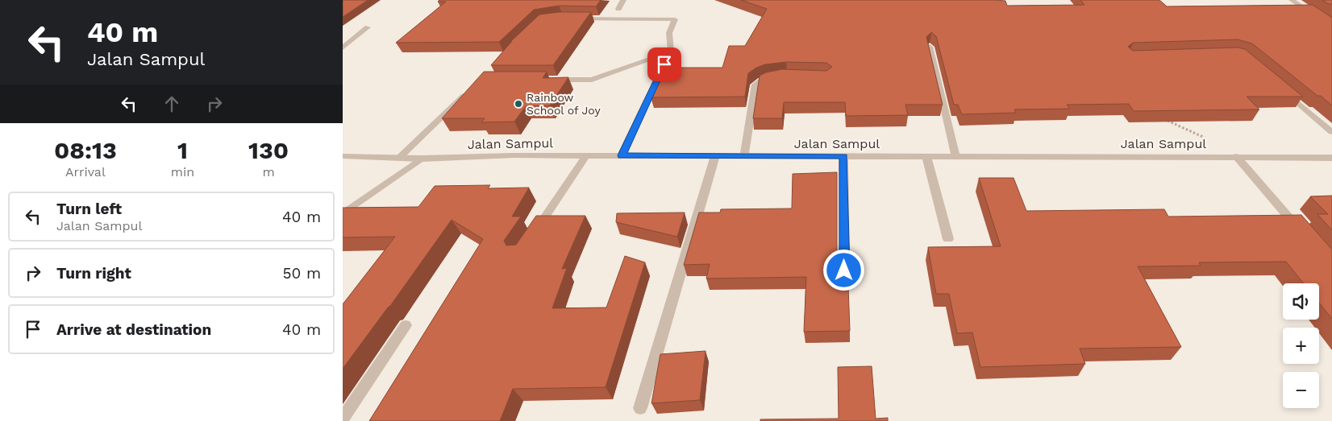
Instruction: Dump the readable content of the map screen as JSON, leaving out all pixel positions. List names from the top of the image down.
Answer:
{
  "streets": {
    "street": ["Jalan Sampul"]
  },
  "places": ["Rainbow School of Joy"],
  "page": {
    "turn": ["40 m", "Jalan Sampul"],
    "eta": [
      "08:13",
      "Arrival",
      "1",
      "min",
      "130",
      "m"
    ],
    "list": [
      {
        "name": "Turn left",
        "note": "Jalan Sampul",
        "value": "40 m"
      },
      {
        "name": "Turn right",
        "value": "50 m"
      },
      {
        "name": "Arrive at destination",
        "value": "40 m"
      }
    ],
    "map_buttons": ["+", "−"]
  }
}
